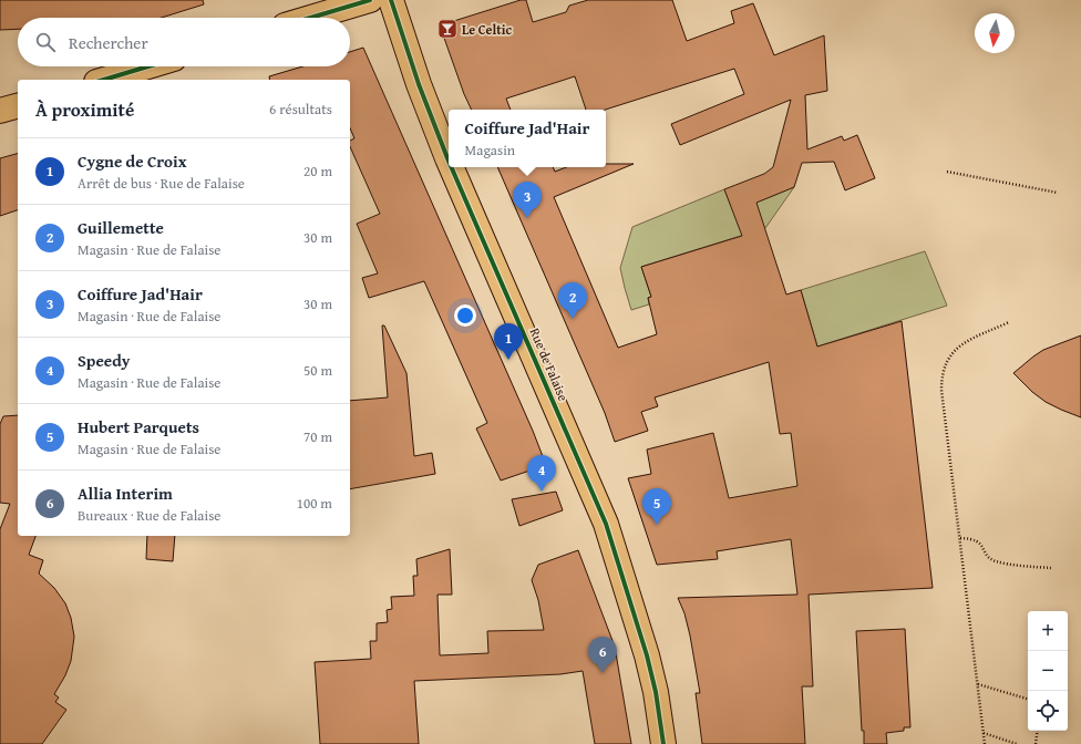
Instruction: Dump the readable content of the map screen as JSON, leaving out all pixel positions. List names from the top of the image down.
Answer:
{
  "streets": {
    "main road": ["Rue de Falaise"]
  },
  "places": {
    "bar": ["Le Celtic"]
  },
  "north": "bottom",
  "page": {
    "search": "Rechercher",
    "heading": ["À proximité", "6 résultats"],
    "popup": ["Coiffure Jad'Hair", "Magasin"],
    "list": [
      {
        "mark": "1",
        "name": "Cygne de Croix",
        "note": "Arrêt de bus · Rue de Falaise",
        "value": "20 m"
      },
      {
        "mark": "2",
        "name": "Guillemette",
        "note": "Magasin · Rue de Falaise",
        "value": "30 m"
      },
      {
        "mark": "3",
        "name": "Coiffure Jad'Hair",
        "note": "Magasin · Rue de Falaise",
        "value": "30 m"
      },
      {
        "mark": "4",
        "name": "Speedy",
        "note": "Magasin · Rue de Falaise",
        "value": "50 m"
      },
      {
        "mark": "5",
        "name": "Hubert Parquets",
        "note": "Magasin · Rue de Falaise",
        "value": "70 m"
      },
      {
        "mark": "6",
        "name": "Allia Interim",
        "note": "Bureaux · Rue de Falaise",
        "value": "100 m"
      }
    ],
    "pins": [
      "3",
      "2",
      "1",
      "4",
      "5",
      "6"
    ],
    "map_buttons": ["+", "−"]
  }
}
